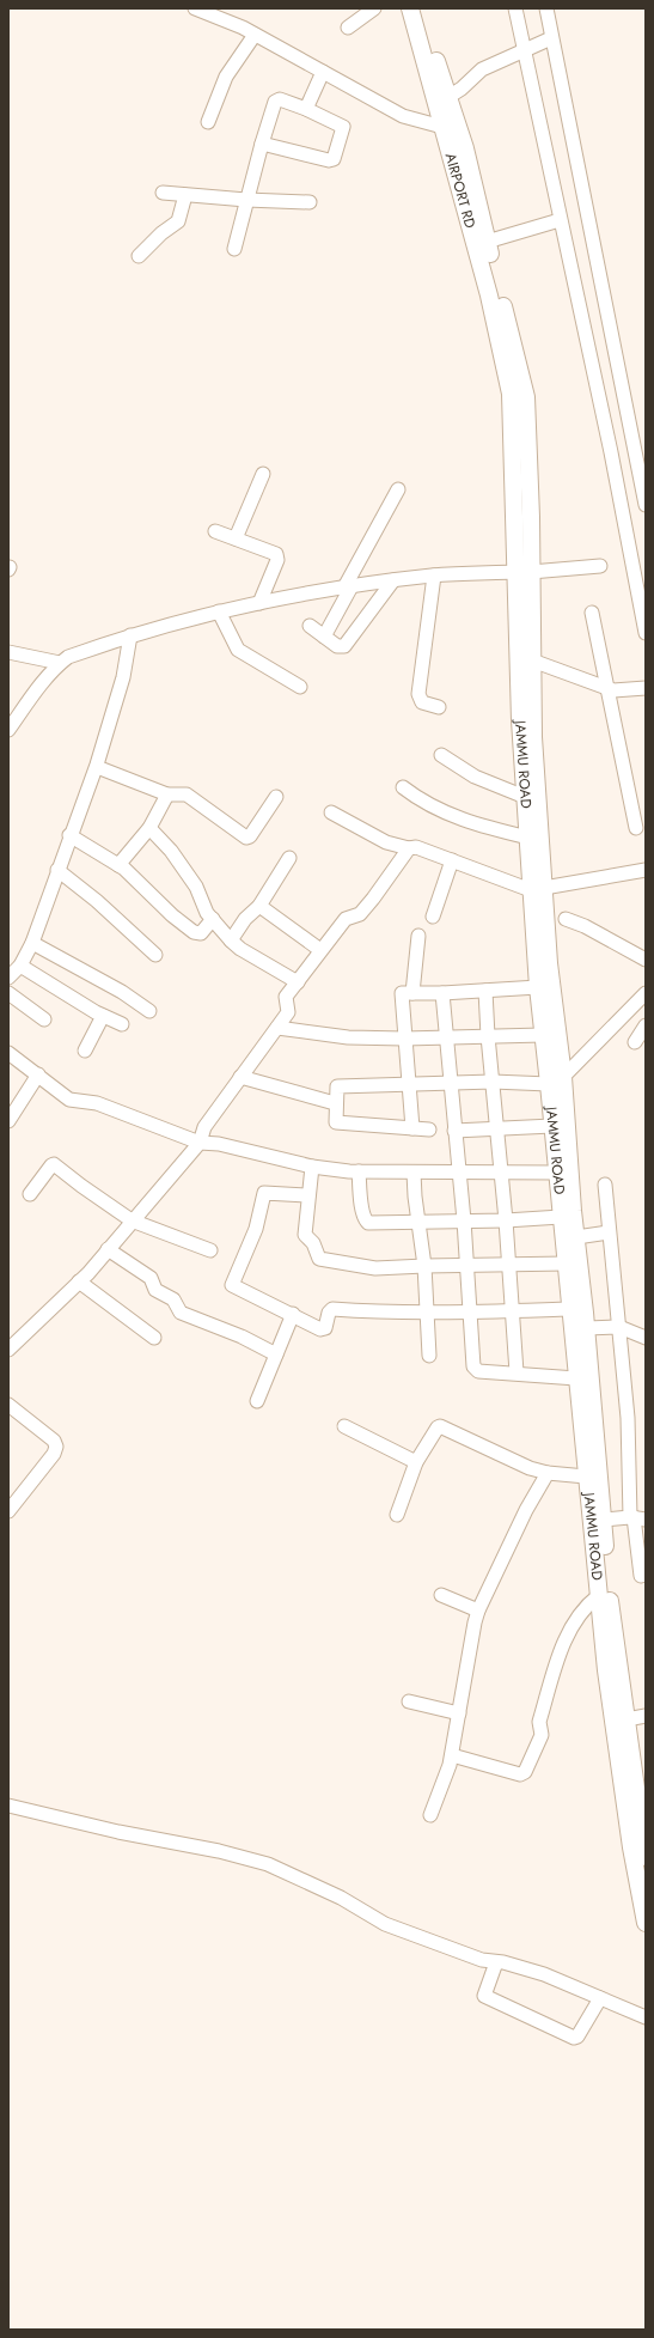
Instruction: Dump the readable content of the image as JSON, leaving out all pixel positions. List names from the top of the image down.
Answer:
{
  "streets": {
    "main road": ["AIRPORT RD", "JAMMU ROAD"]
  },
  "crossings": [
    ["AIRPORT RD", "JAMMU ROAD"]
  ]
}
